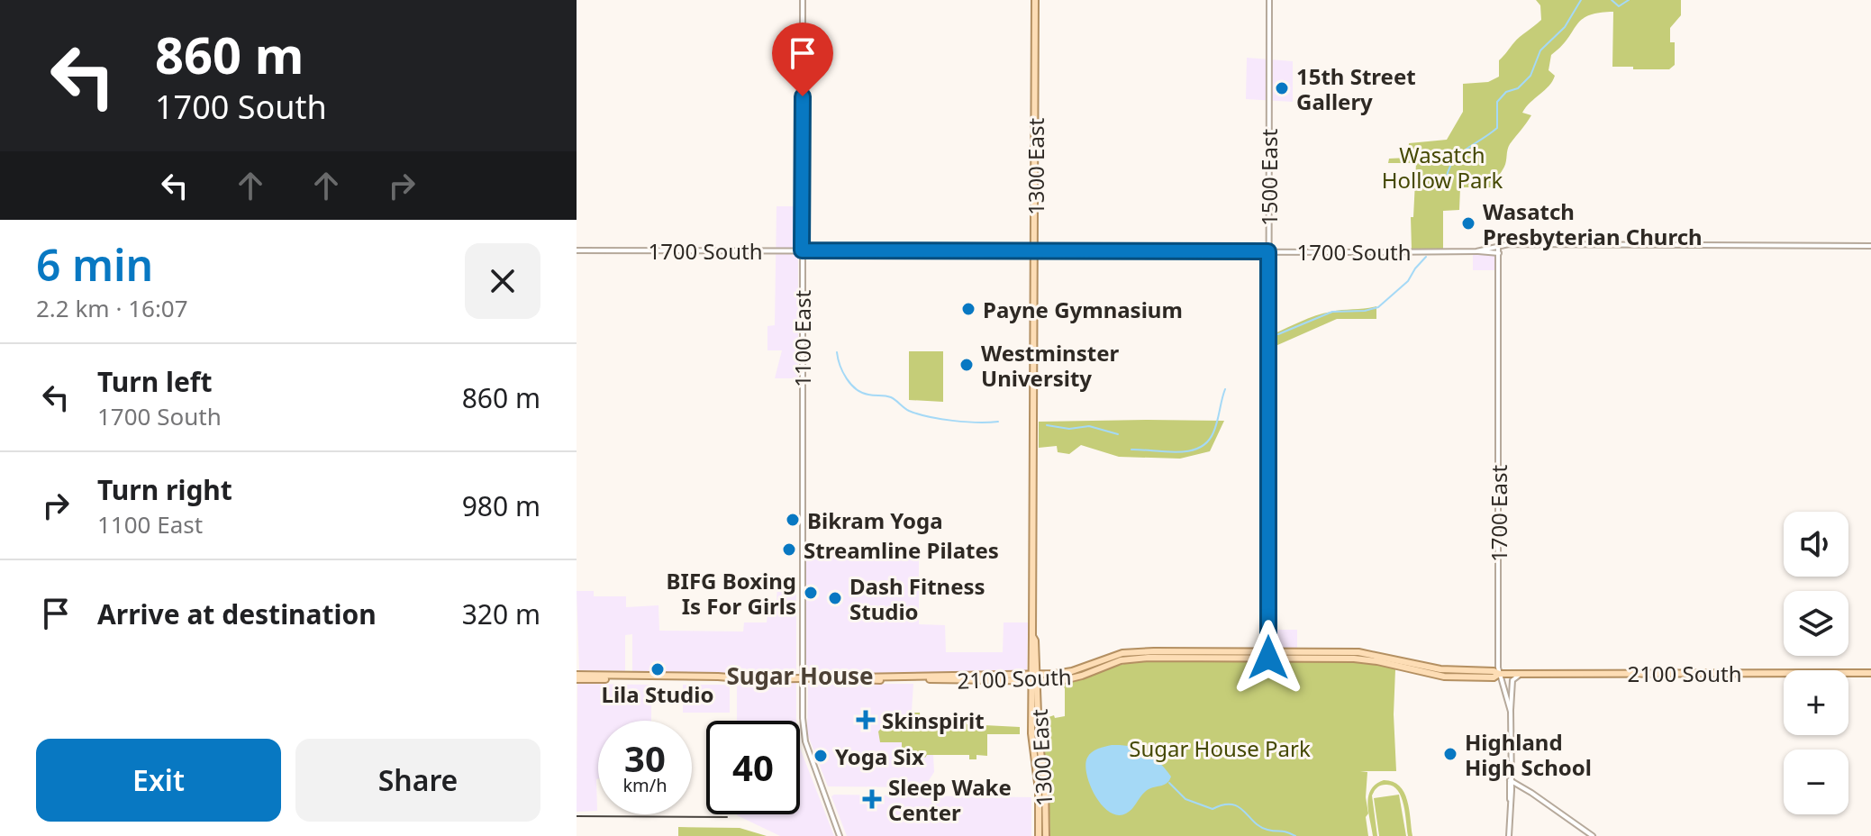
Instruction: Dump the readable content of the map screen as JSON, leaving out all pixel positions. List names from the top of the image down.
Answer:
{
  "streets": {
    "main road": ["1300 East", "2100 South"],
    "street": [
      "1500 East",
      "1700 South",
      "1100 East",
      "1700 East"
    ]
  },
  "crossings": [
    ["1300 East", "1700 South"],
    ["1300 East", "2100 South"],
    ["1500 East", "1700 South"],
    ["1500 East", "2100 South"],
    ["1700 South", "1100 East"],
    ["1700 South", "1700 East"],
    ["1100 East", "2100 South"],
    ["1700 East", "2100 South"]
  ],
  "districts": ["Sugar House"],
  "parks": ["Wasatch Hollow Park", "Sugar House Park"],
  "places": {
    "other": [
      "15th Street Gallery",
      "Wasatch Presbyterian Church",
      "Payne Gymnasium",
      "Westminster University",
      "Bikram Yoga",
      "Streamline Pilates",
      "BIFG Boxing Is For Girls",
      "Dash Fitness Studio",
      "Lila Studio",
      "Highland High School",
      "Yoga Six"
    ],
    "health": ["Skinspirit", "Sleep Wake Center"]
  },
  "page": {
    "turn": ["860 m", "1700 South"],
    "heading": ["6 min", "2.2 km · 16:07"],
    "list": [
      {
        "name": "Turn left",
        "note": "1700 South",
        "value": "860 m"
      },
      {
        "name": "Turn right",
        "note": "1100 East",
        "value": "980 m"
      },
      {
        "name": "Arrive at destination",
        "value": "320 m"
      }
    ],
    "map_buttons": ["+", "−"],
    "speed": "30 km/h",
    "limit": "40",
    "buttons": ["Exit", "Share"]
  }
}
